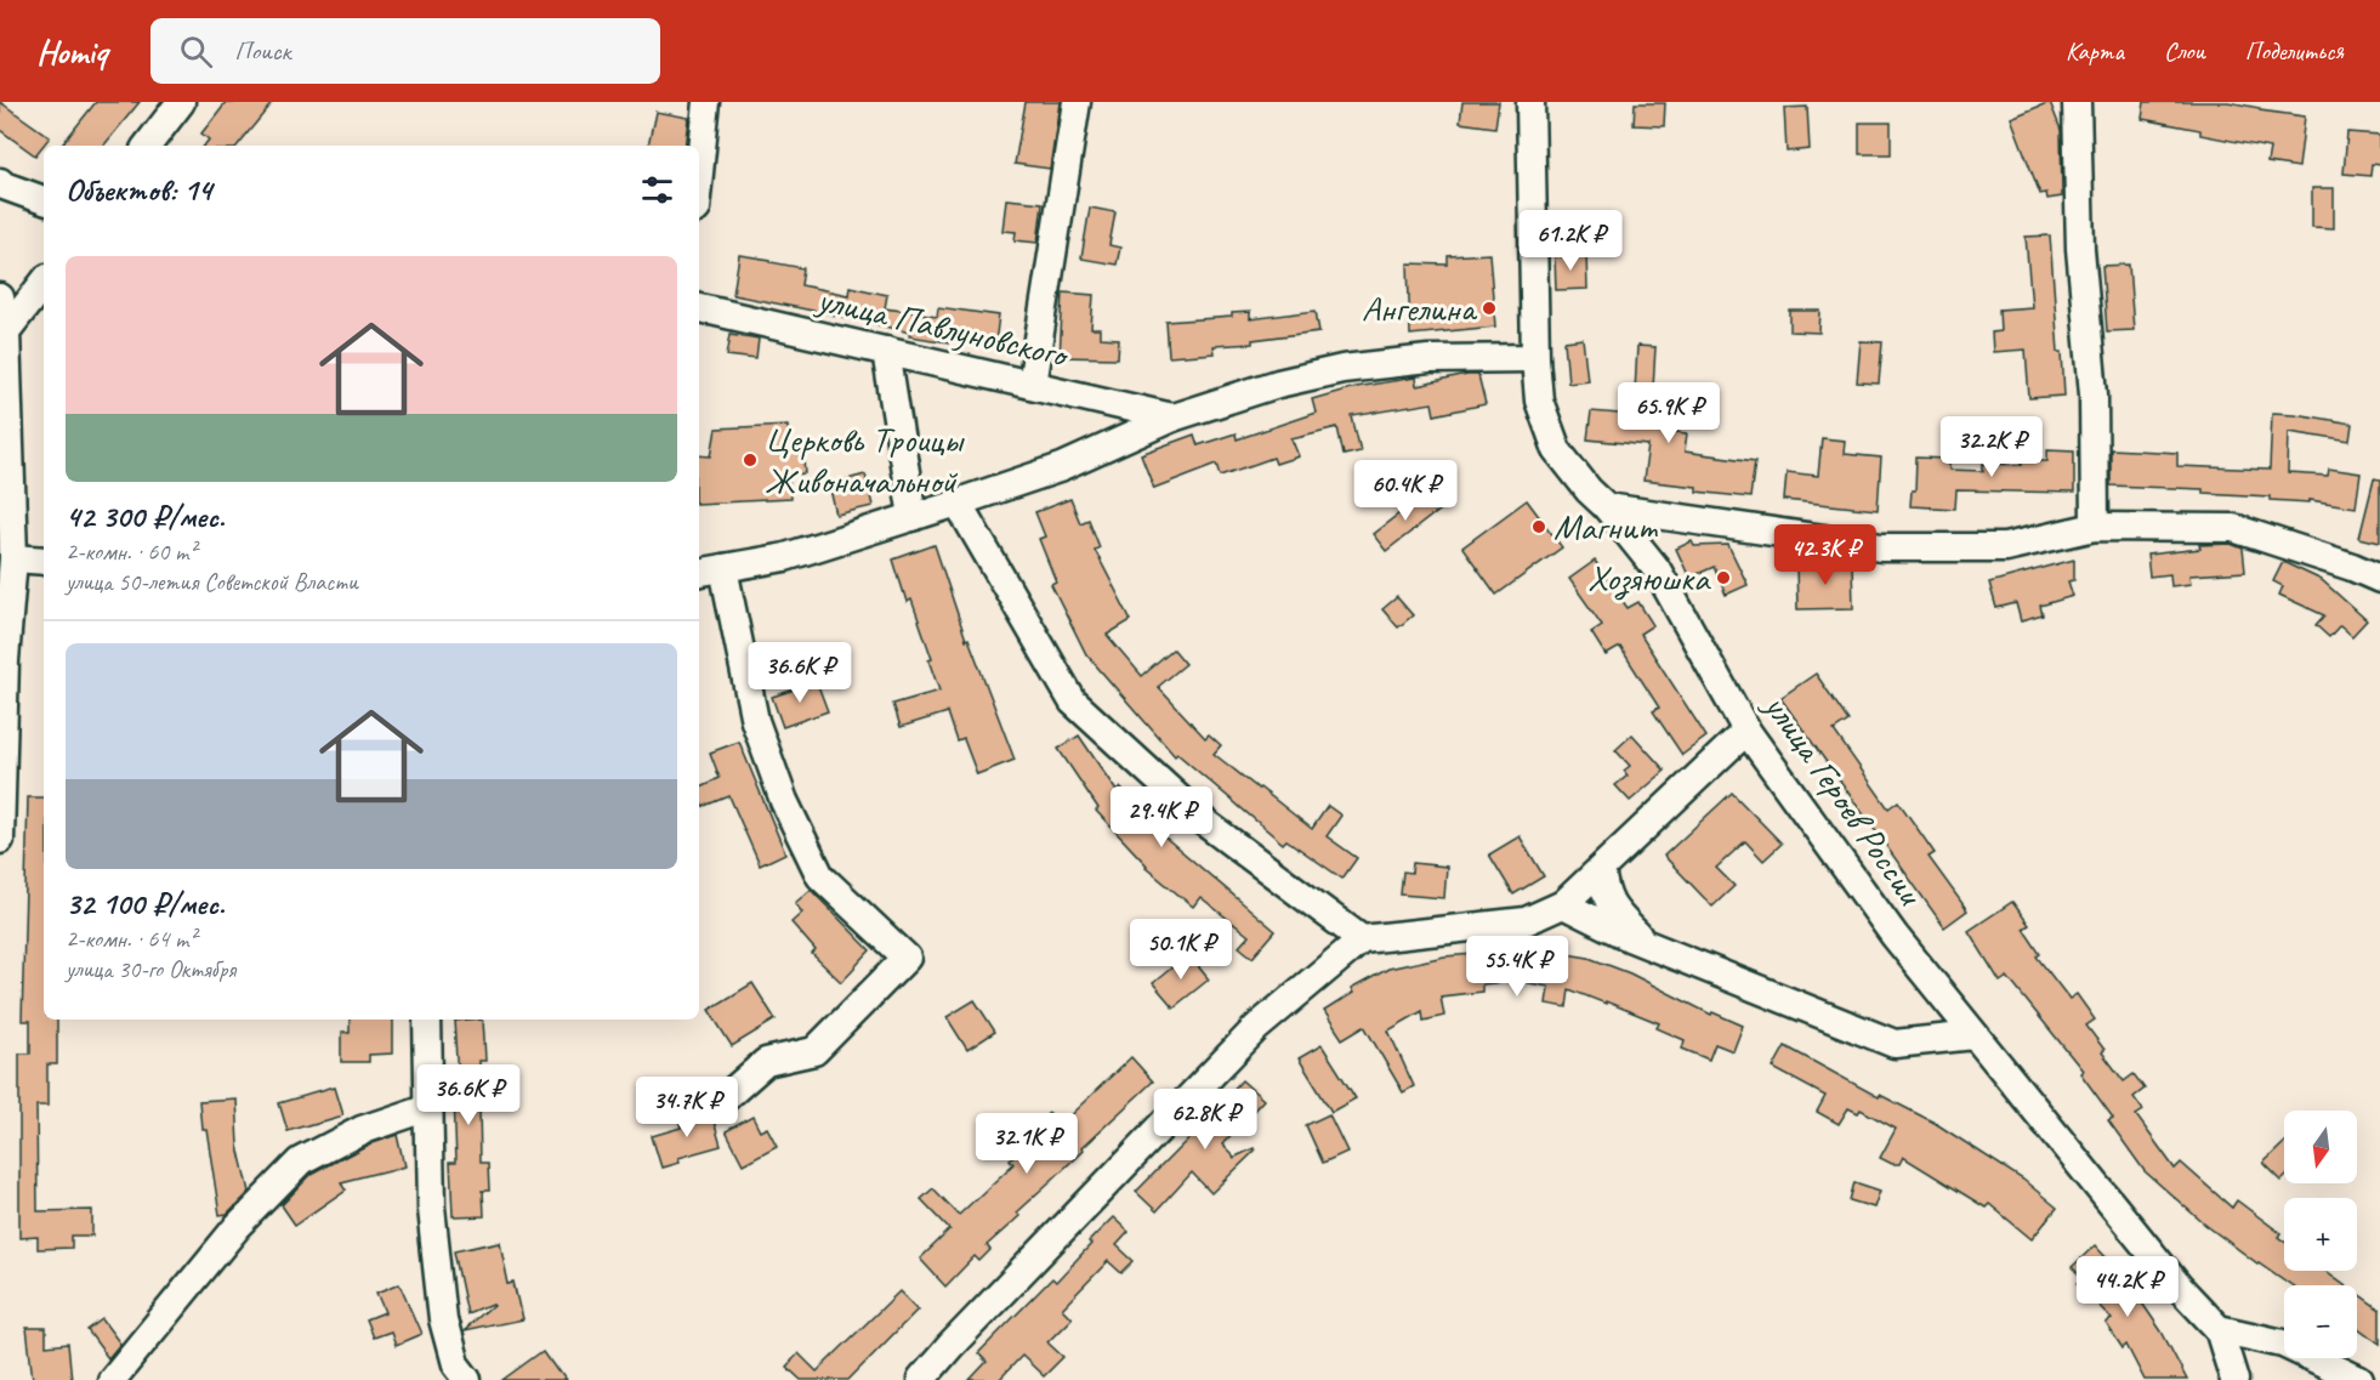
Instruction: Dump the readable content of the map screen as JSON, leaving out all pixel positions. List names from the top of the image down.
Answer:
{
  "streets": {
    "street": ["улица Павлуновского", "улица Героев России"]
  },
  "places": [
    "Ангелина",
    "Церковь Троицы Живоначальной",
    "Магнит",
    "Хозяюшка"
  ],
  "north": "bottom",
  "page": {
    "header": "Homiq",
    "search": "Поиск",
    "nav": ["Карта", "Слои", "Поделиться"],
    "heading": "Объектов: 14",
    "price": [
      "61.2K ₽",
      "65.9K ₽",
      "32.2K ₽",
      "60.4K ₽",
      "42.3K ₽",
      "36.6K ₽",
      "29.4K ₽",
      "50.1K ₽",
      "55.4K ₽",
      "36.6K ₽",
      "34.7K ₽",
      "62.8K ₽",
      "32.1K ₽",
      "44.2K ₽"
    ],
    "list": [
      {
        "name": "42 300 ₽/мес.",
        "note": "2-комн. · 60 m² · улица 50-летия Советской Власти"
      },
      {
        "name": "32 100 ₽/мес.",
        "note": "2-комн. · 64 m² · улица 30-го Октября"
      }
    ],
    "map_buttons": ["+", "−"]
  }
}
